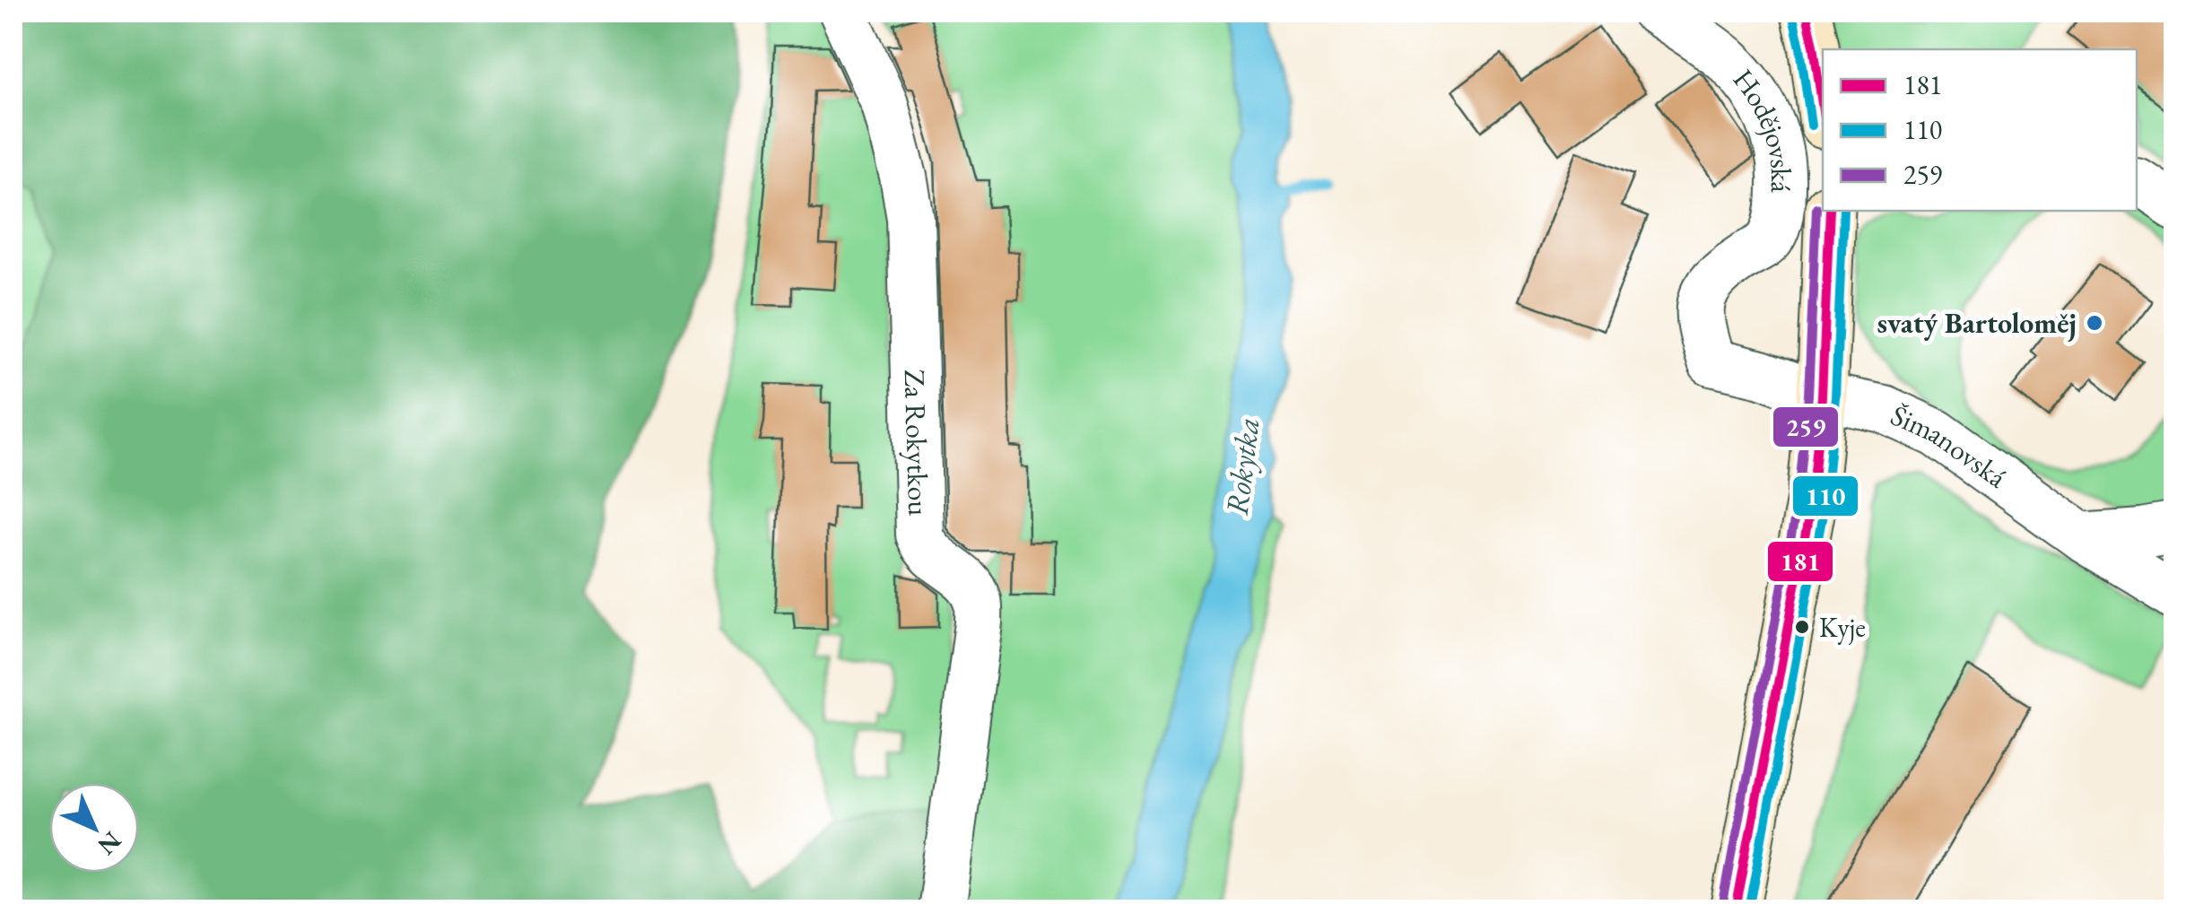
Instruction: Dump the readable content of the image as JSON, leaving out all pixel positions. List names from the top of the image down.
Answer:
{
  "streets": {
    "street": ["Hodějovská", "Za Rokytkou", "Šimanovská"]
  },
  "crossings": [
    ["Hodějovská", "Šimanovská"]
  ],
  "water": ["Rokytka"],
  "places": ["svatý Bartoloměj", "Kyje"],
  "lines": ["transit line 181", "transit line 110", "transit line 259"],
  "legend": ["181", "110", "259"],
  "north": "bottom right"
}
